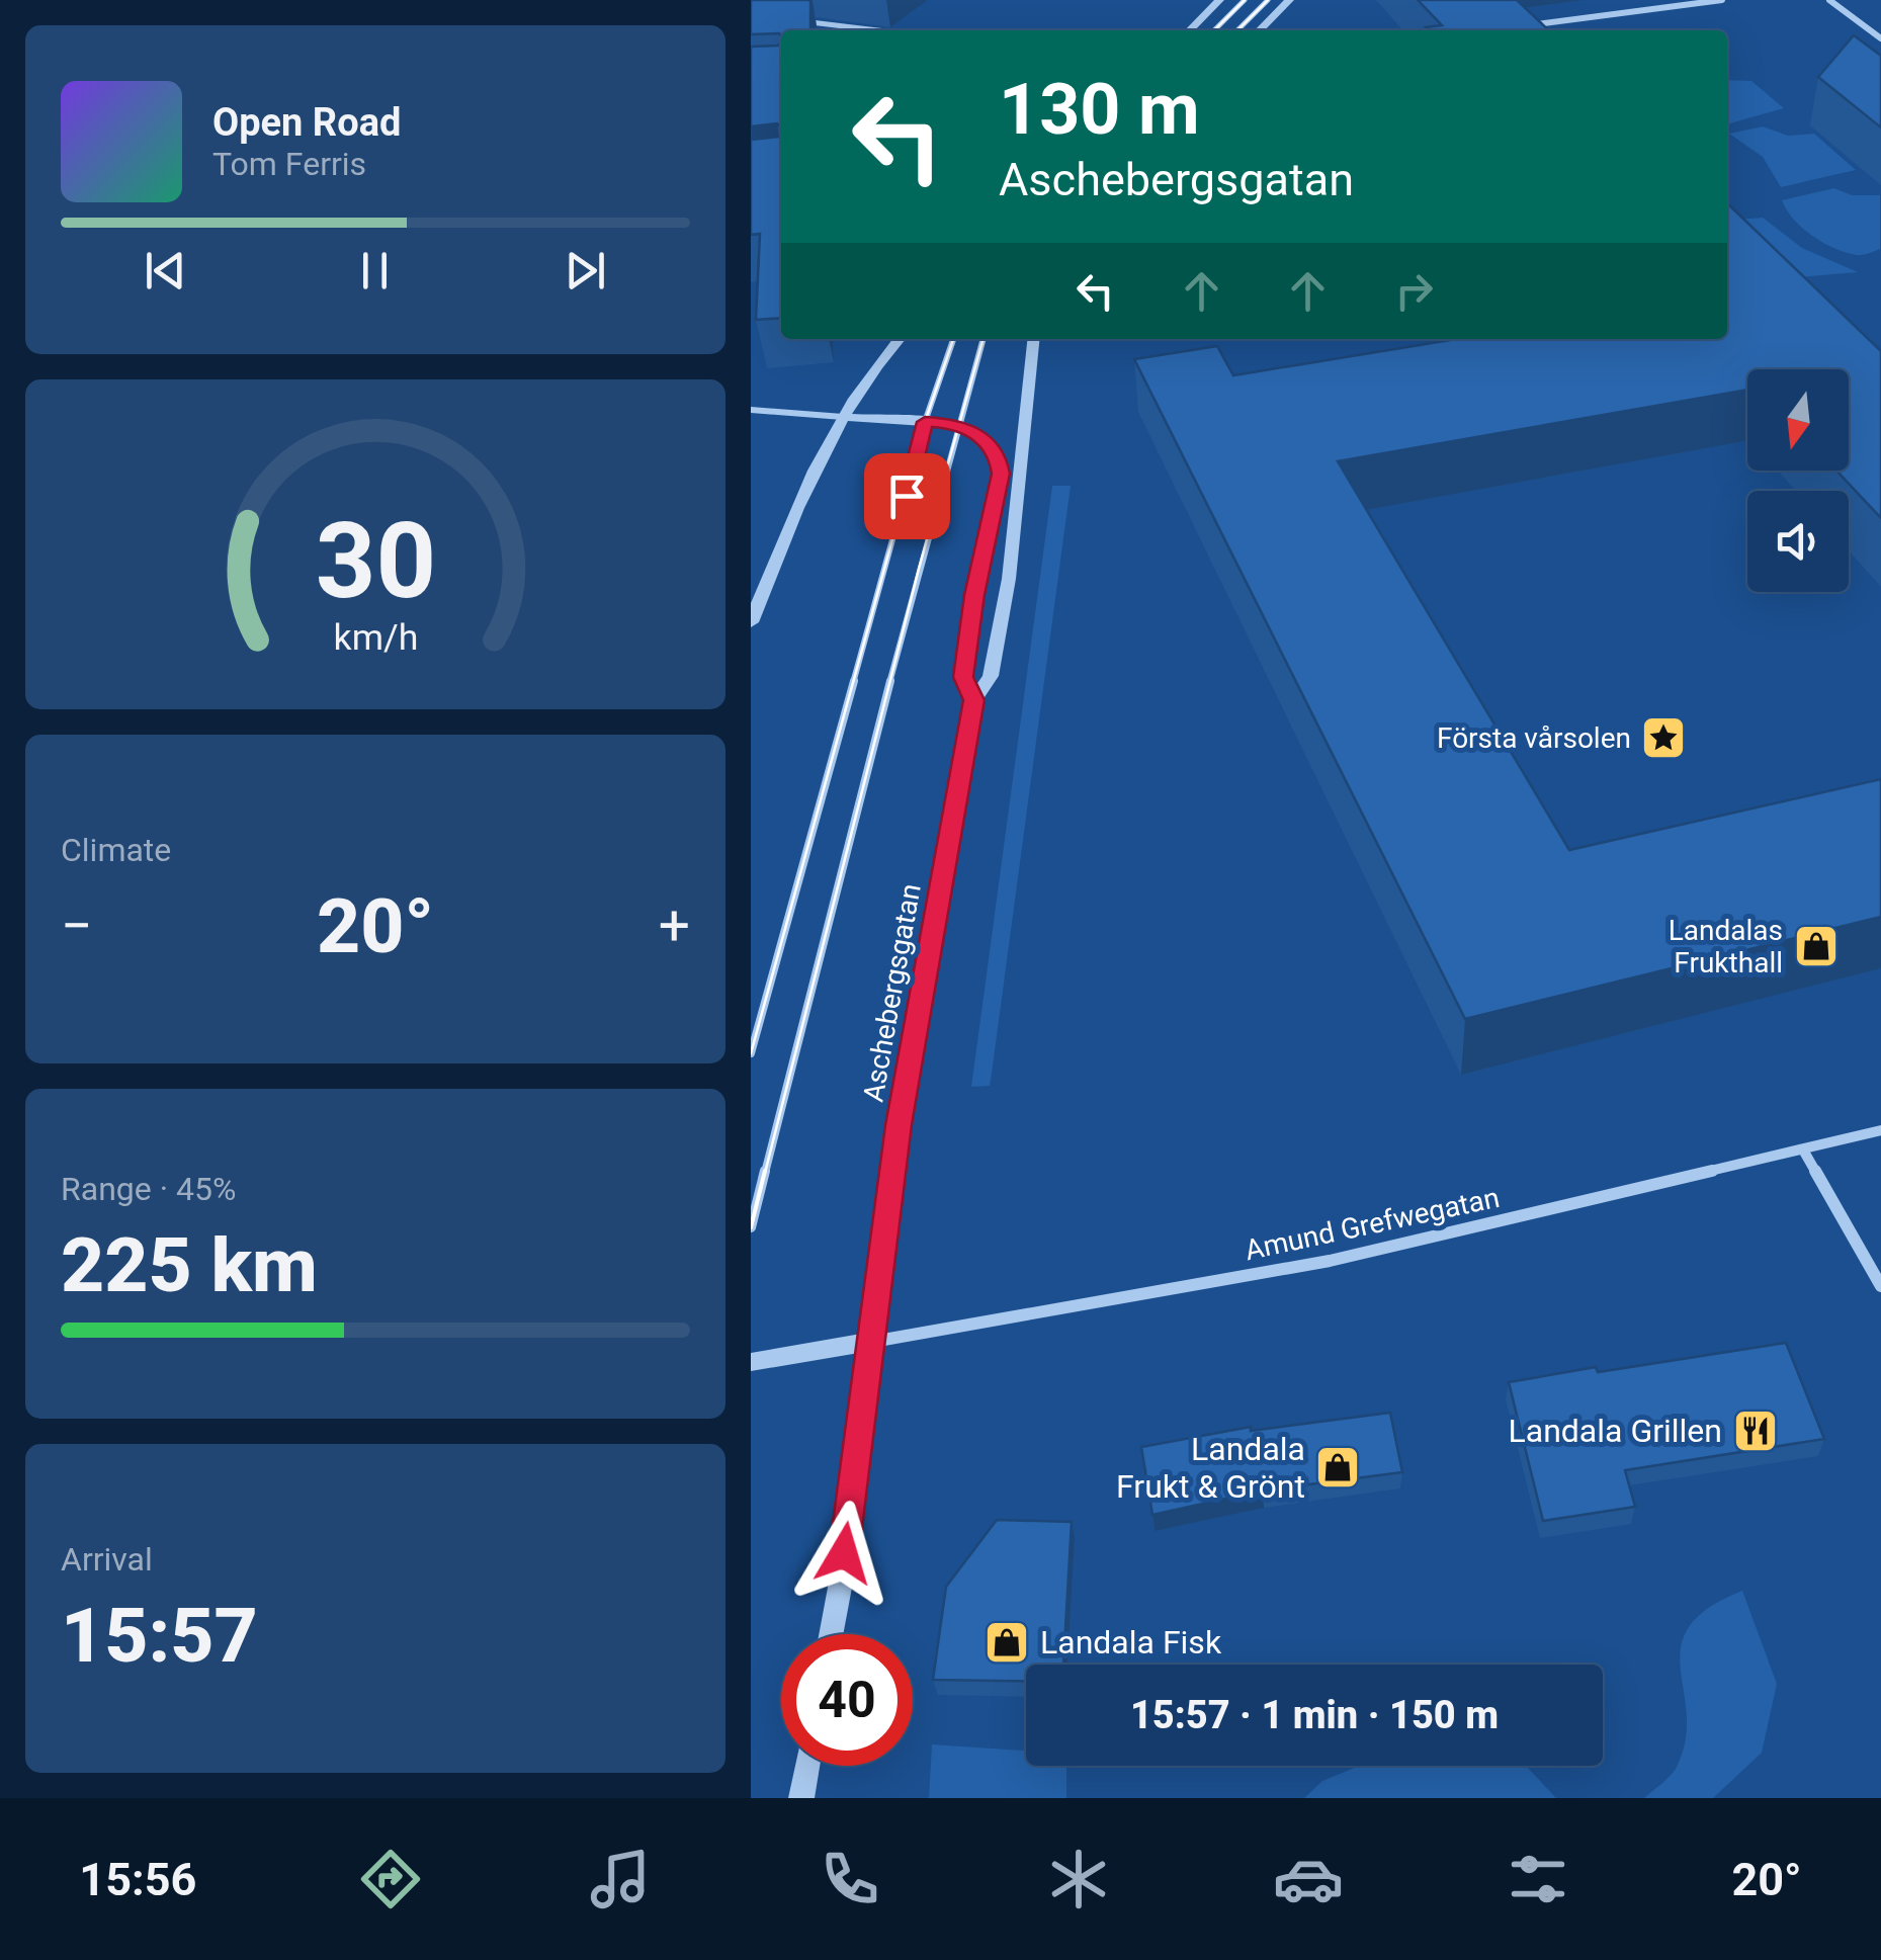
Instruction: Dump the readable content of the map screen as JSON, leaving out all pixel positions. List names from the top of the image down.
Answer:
{
  "streets": {
    "street": ["Aschebergsgatan", "Amund Grefwegatan"]
  },
  "crossings": [
    ["Aschebergsgatan", "Amund Grefwegatan"]
  ],
  "places": {
    "place": ["Första vårsolen"],
    "shop": ["Landalas Frukthall", "Landala Frukt & Grönt", "Landala Fisk"],
    "restaurant": ["Landala Grillen"]
  },
  "north": "bottom",
  "page": {
    "turn": ["130 m", "Aschebergsgatan"],
    "song": ["Open Road", "Tom Ferris"],
    "tile": [
      "Climate",
      ["Range · 45%", "225 km"],
      ["Arrival", "15:57"]
    ],
    "heat": ["−", "20°", "+"],
    "limit": "40",
    "trip": "15:57 · 1 min · 150 m",
    "tabs": ["15:56", "20°"],
    "gauge": ["30", "km/h"]
  }
}
